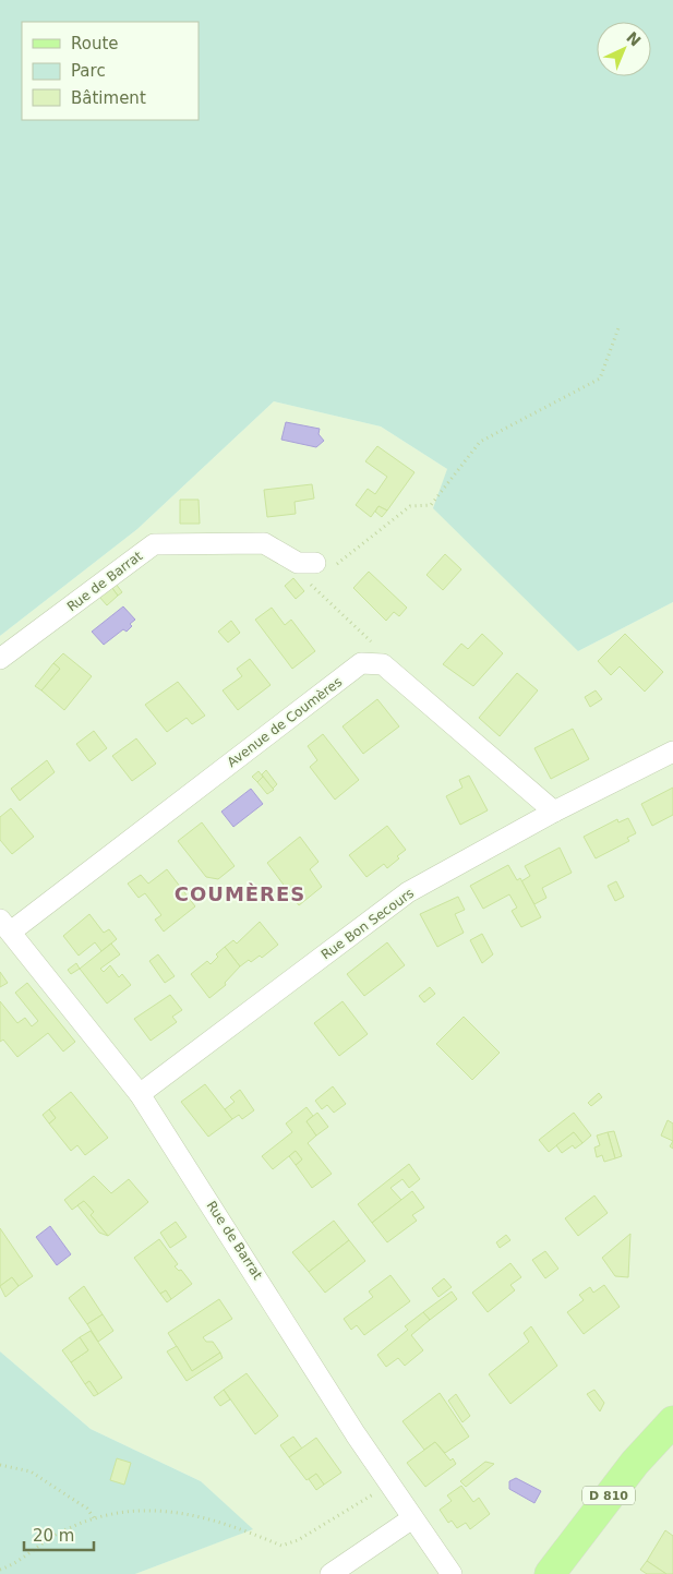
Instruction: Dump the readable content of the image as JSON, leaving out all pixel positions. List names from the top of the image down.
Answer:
{
  "streets": {
    "main road": ["D 810"],
    "street": ["Rue de Barrat", "Avenue de Coumères", "Rue Bon Secours"]
  },
  "crossings": [
    ["Rue de Barrat", "Avenue de Coumères"],
    ["Rue de Barrat", "Rue Bon Secours"]
  ],
  "districts": ["COUMÈRES"],
  "legend": ["Route", "Parc", "Bâtiment"],
  "scale_bar": "20 m",
  "north": "top right"
}
